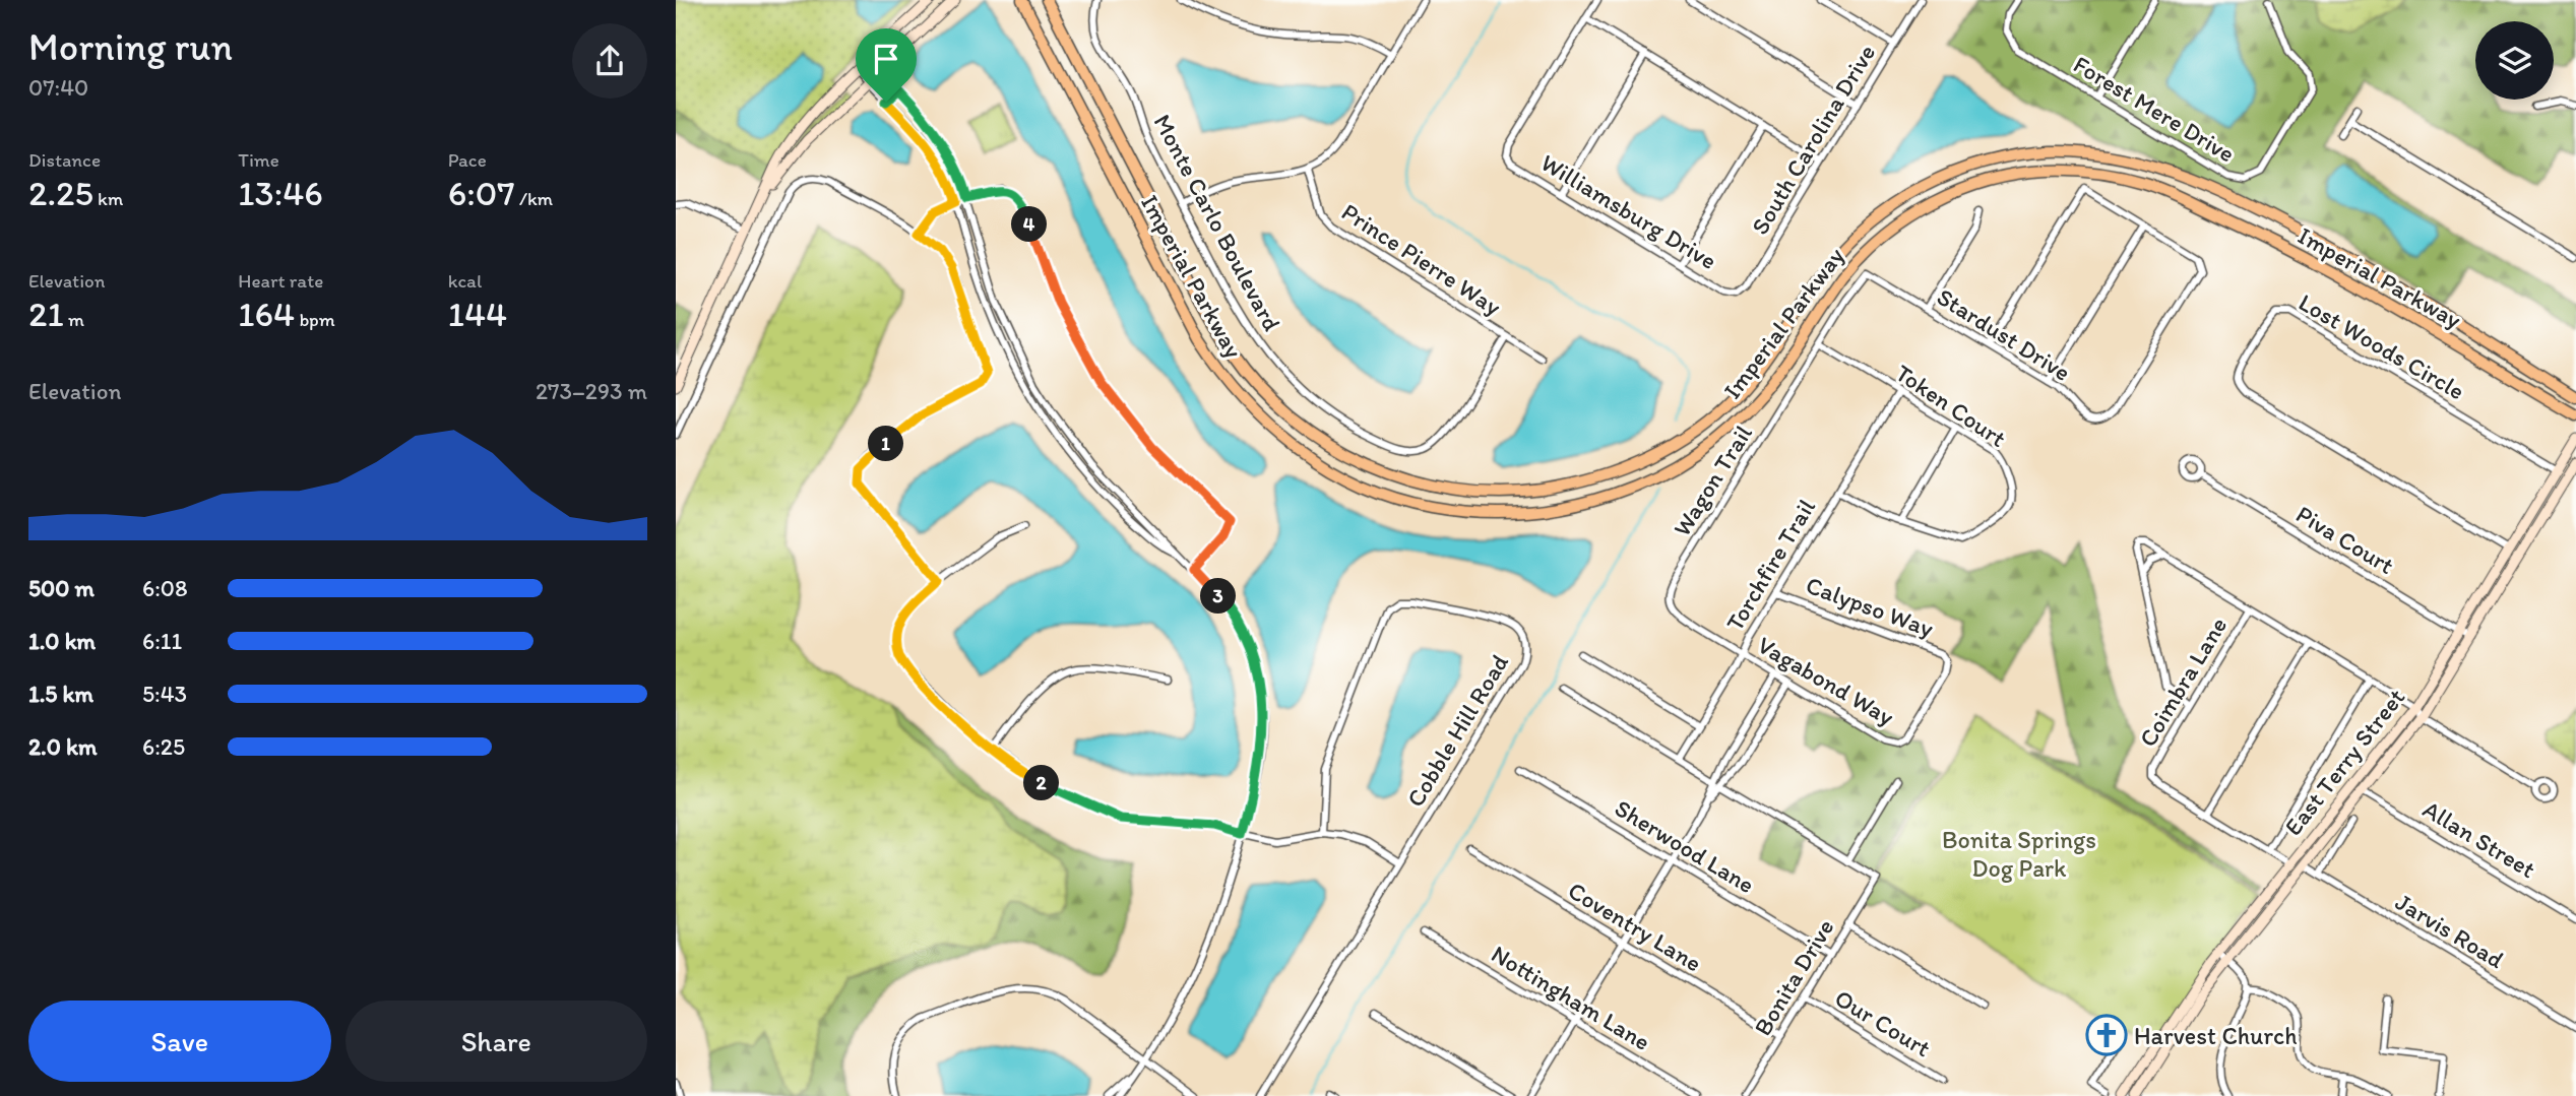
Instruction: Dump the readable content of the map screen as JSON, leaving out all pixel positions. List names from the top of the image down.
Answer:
{
  "streets": {
    "main road": ["Imperial Parkway"],
    "street": [
      "Forest Mere Drive",
      "South Carolina Drive",
      "Williamsburg Drive",
      "Monte Carlo Boulevard",
      "Prince Pierre Way",
      "Stardust Drive",
      "Lost Woods Circle",
      "Token Court",
      "Wagon Trail",
      "Piva Court",
      "Torchfire Trail",
      "Calypso Way",
      "Vagabond Way",
      "Coimbra Lane",
      "Cobble Hill Road",
      "East Terry Street",
      "Allan Street",
      "Sherwood Lane",
      "Coventry Lane",
      "Jarvis Road",
      "Bonita Drive",
      "Nottingham Lane",
      "Our Court"
    ]
  },
  "crossings": [
    ["South Carolina Drive", "Williamsburg Drive"],
    ["Monte Carlo Boulevard", "Prince Pierre Way"],
    ["Stardust Drive", "Wagon Trail"],
    ["Lost Woods Circle", "East Terry Street"],
    ["Token Court", "Wagon Trail"],
    ["Token Court", "Torchfire Trail"],
    ["Wagon Trail", "Vagabond Way"],
    ["Piva Court", "East Terry Street"],
    ["Torchfire Trail", "Calypso Way"],
    ["Torchfire Trail", "Vagabond Way"],
    ["Calypso Way", "Vagabond Way"],
    ["Sherwood Lane", "Bonita Drive"],
    ["Coventry Lane", "Bonita Drive"],
    ["Bonita Drive", "Our Court"]
  ],
  "parks": ["Bonita Springs Dog Park"],
  "places": {
    "church": ["Harvest Church"]
  },
  "page": {
    "heading": ["Morning run", "07:40"],
    "stats": [
      ["Distance", "2.25 km"],
      ["Time", "13:46"],
      ["Pace", "6:07 /km"],
      ["Elevation", "21 m"],
      ["Heart rate", "164 bpm"],
      ["kcal", "144"]
    ],
    "pins": [
      "4",
      "1",
      "3",
      "2"
    ],
    "chart": ["Elevation", "273–293 m"],
    "list": [
      {
        "name": "500 m",
        "note": "6:08"
      },
      {
        "name": "1.0 km",
        "note": "6:11"
      },
      {
        "name": "1.5 km",
        "note": "5:43"
      },
      {
        "name": "2.0 km",
        "note": "6:25"
      }
    ],
    "buttons": ["Save", "Share"]
  }
}
